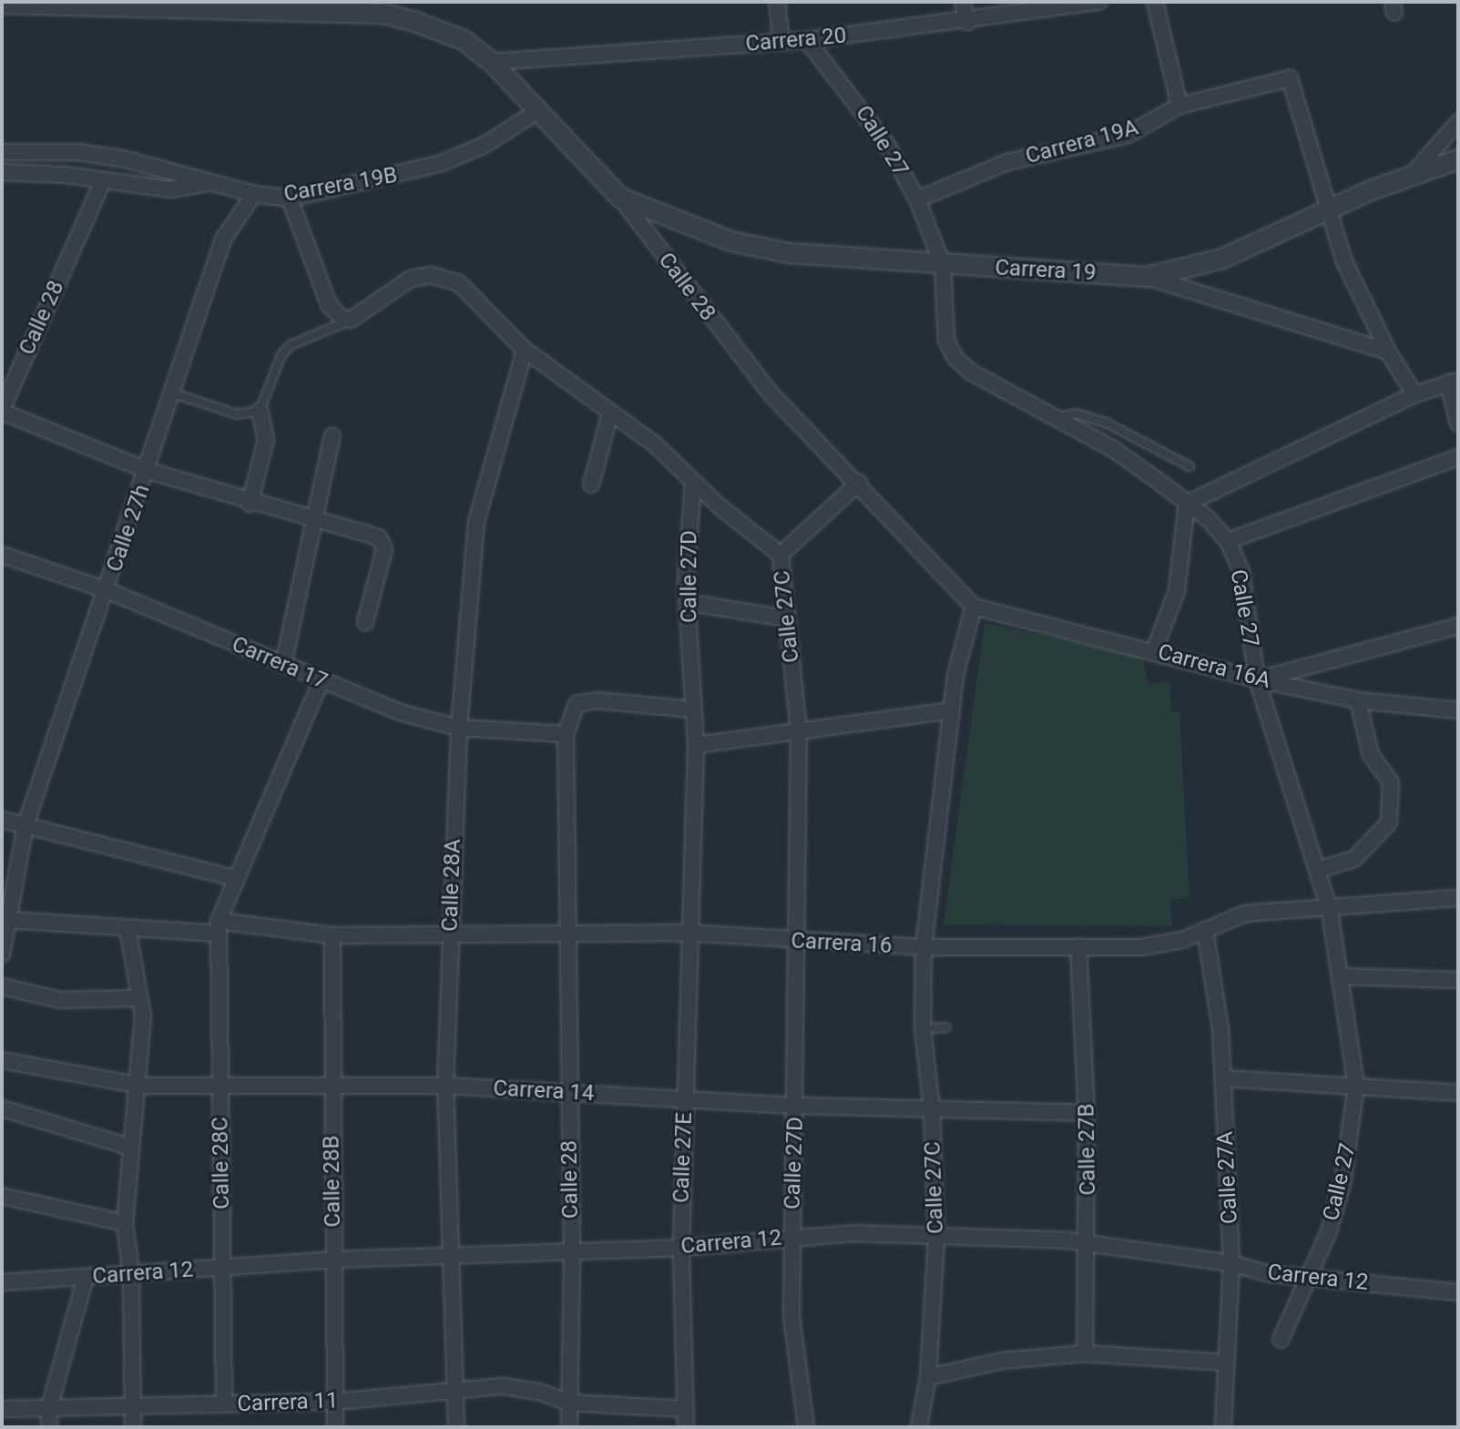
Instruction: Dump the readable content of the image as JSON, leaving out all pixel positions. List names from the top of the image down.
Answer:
{
  "streets": {
    "street": [
      "Carrera 20",
      "Calle 27",
      "Carrera 19A",
      "Carrera 19B",
      "Carrera 19",
      "Calle 28",
      "Calle 27h",
      "Calle 27D",
      "Calle 27C",
      "Carrera 17",
      "Carrera 16A",
      "Calle 28A",
      "Carrera 16",
      "Carrera 14",
      "Calle 27B",
      "Calle 27E",
      "Calle 28C",
      "Calle 27A",
      "Calle 28B",
      "Carrera 12",
      "Carrera 11"
    ]
  },
  "crossings": [
    ["Carrera 20", "Calle 27"],
    ["Carrera 20", "Calle 28"],
    ["Calle 27", "Carrera 19A"],
    ["Calle 27", "Carrera 19"],
    ["Calle 27", "Carrera 16A"],
    ["Calle 27", "Carrera 16"],
    ["Calle 27", "Carrera 12"],
    ["Carrera 19A", "Carrera 19"],
    ["Carrera 19B", "Calle 28"],
    ["Carrera 19B", "Calle 27h"],
    ["Carrera 19", "Calle 28"],
    ["Calle 28", "Carrera 16A"],
    ["Calle 28", "Carrera 16"],
    ["Calle 28", "Carrera 14"],
    ["Calle 28", "Carrera 12"],
    ["Calle 28", "Carrera 11"],
    ["Calle 27h", "Carrera 17"],
    ["Calle 27h", "Carrera 16"],
    ["Calle 27D", "Calle 27C"],
    ["Calle 27D", "Carrera 16"],
    ["Calle 27D", "Carrera 14"],
    ["Calle 27D", "Calle 27E"],
    ["Calle 27D", "Carrera 12"],
    ["Calle 27C", "Carrera 16"],
    ["Calle 27C", "Carrera 14"],
    ["Calle 27C", "Carrera 12"],
    ["Carrera 17", "Calle 28A"],
    ["Calle 28A", "Carrera 16"],
    ["Calle 28A", "Carrera 14"],
    ["Calle 28A", "Carrera 12"],
    ["Calle 28A", "Carrera 11"],
    ["Carrera 16", "Calle 27B"],
    ["Carrera 16", "Calle 27E"],
    ["Carrera 16", "Calle 28C"],
    ["Carrera 16", "Calle 27A"],
    ["Carrera 16", "Calle 28B"],
    ["Carrera 14", "Calle 27B"],
    ["Carrera 14", "Calle 27E"],
    ["Carrera 14", "Calle 28C"],
    ["Carrera 14", "Calle 28B"],
    ["Calle 27B", "Carrera 12"],
    ["Calle 27E", "Carrera 12"],
    ["Calle 27E", "Carrera 11"],
    ["Calle 28C", "Carrera 12"],
    ["Calle 28C", "Carrera 11"],
    ["Calle 27A", "Carrera 12"],
    ["Calle 28B", "Carrera 12"],
    ["Calle 28B", "Carrera 11"]
  ]
}
